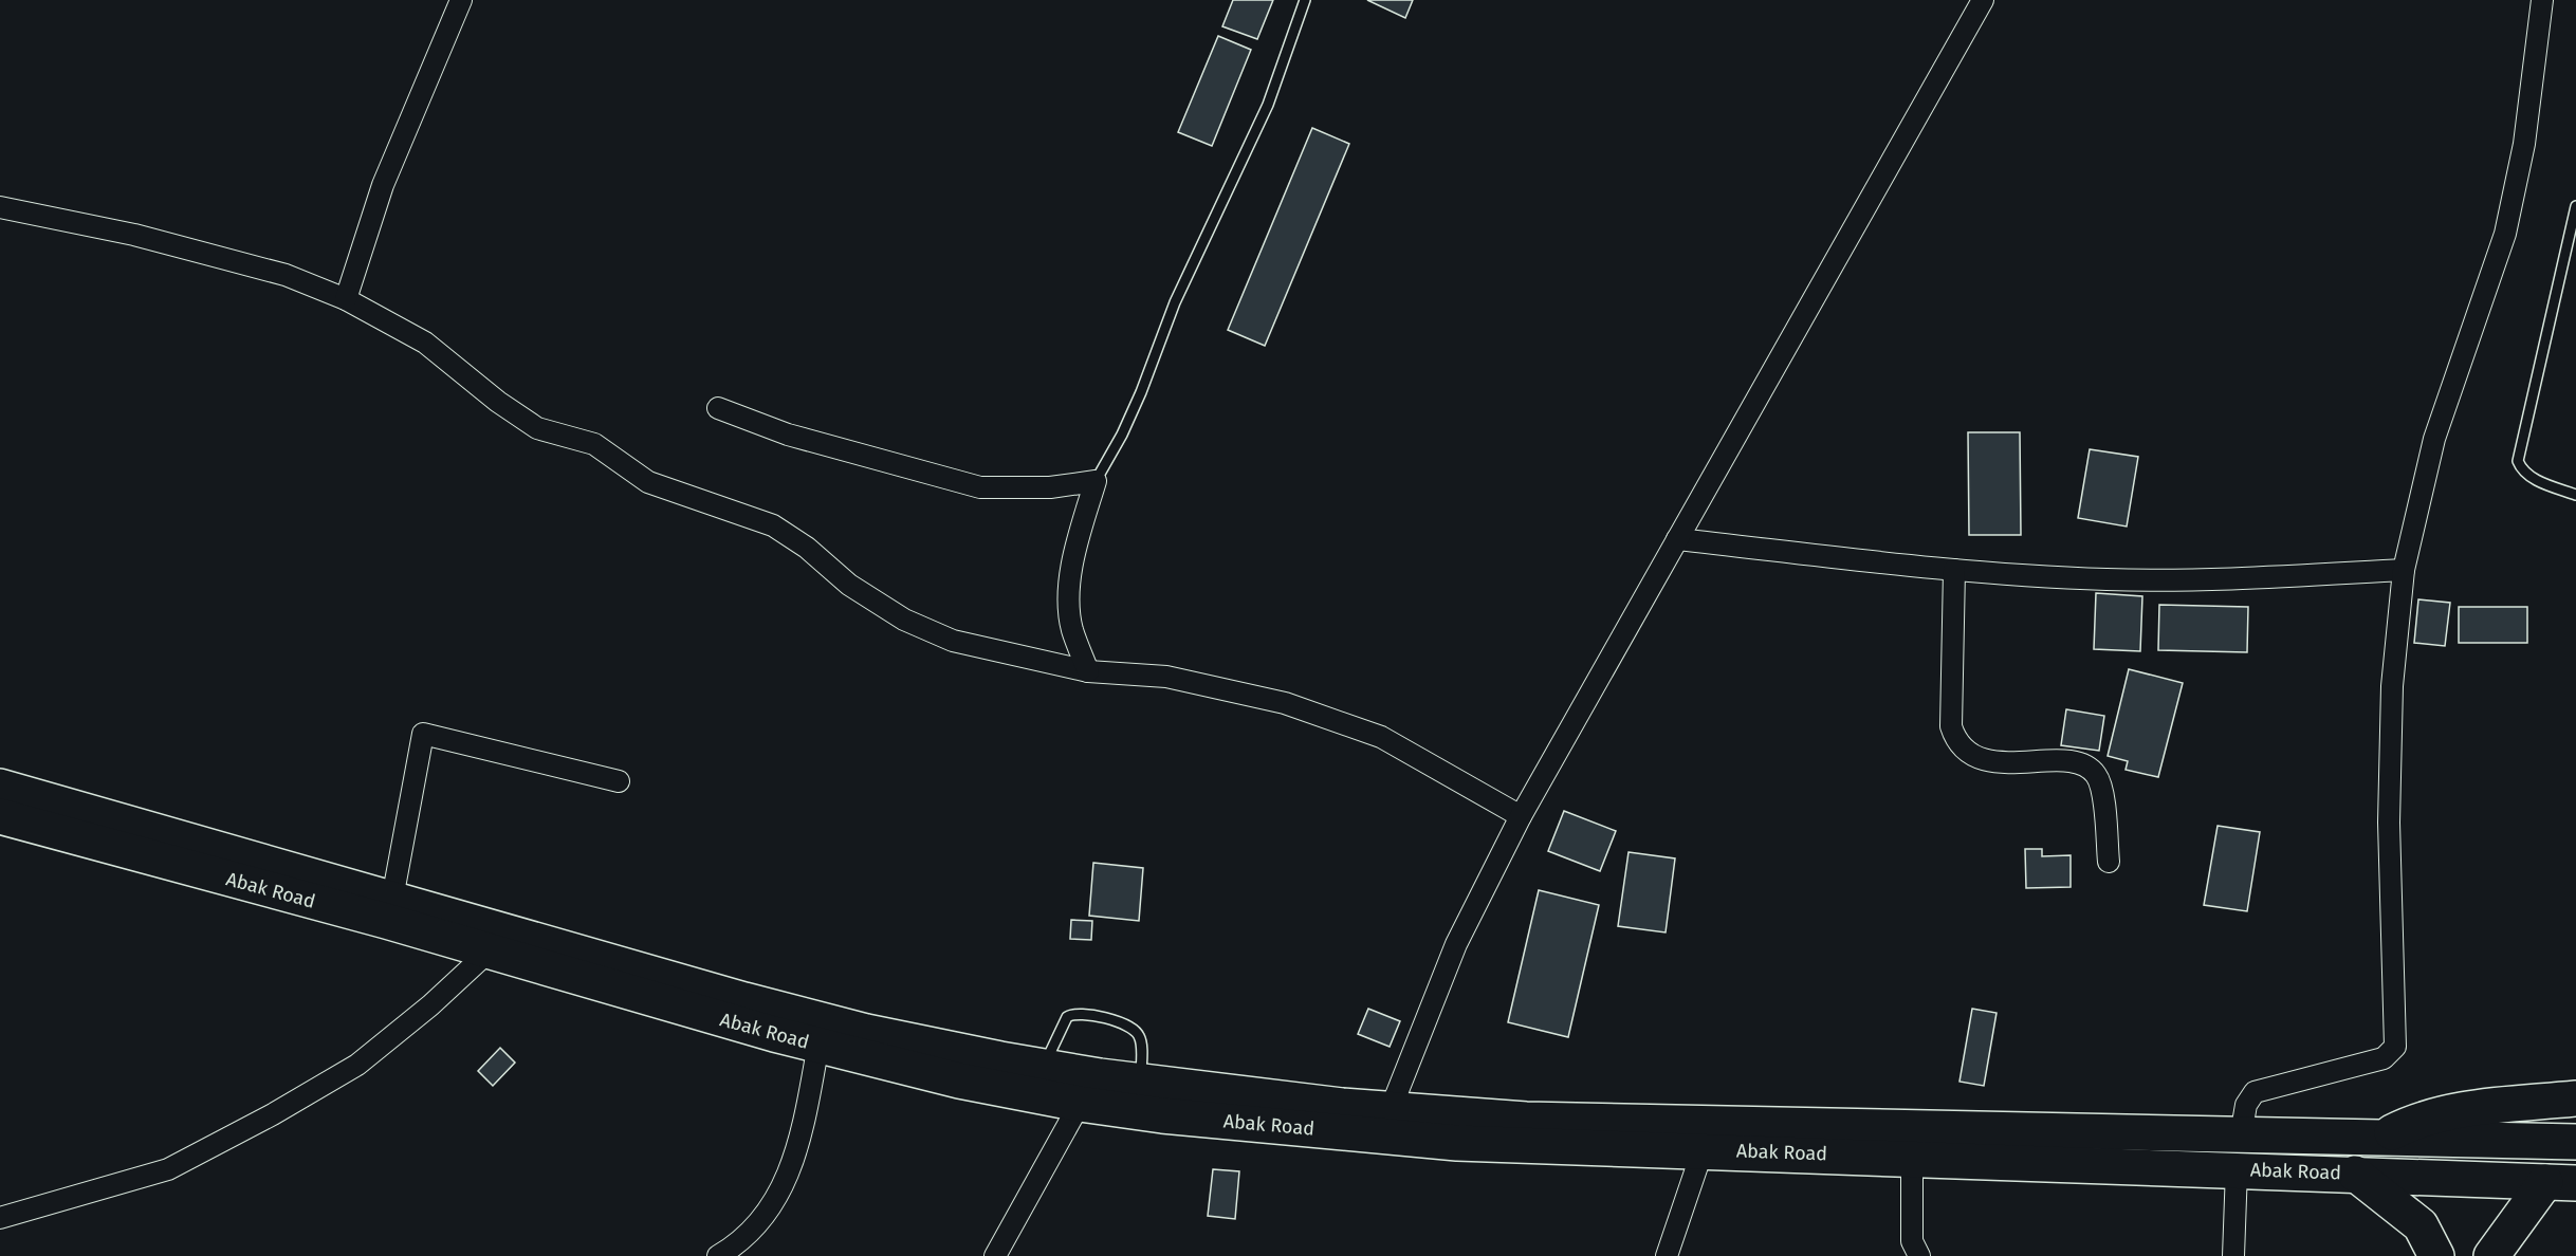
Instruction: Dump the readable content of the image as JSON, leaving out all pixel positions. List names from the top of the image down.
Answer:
{
  "streets": {
    "highway": ["Abak Road"]
  }
}
